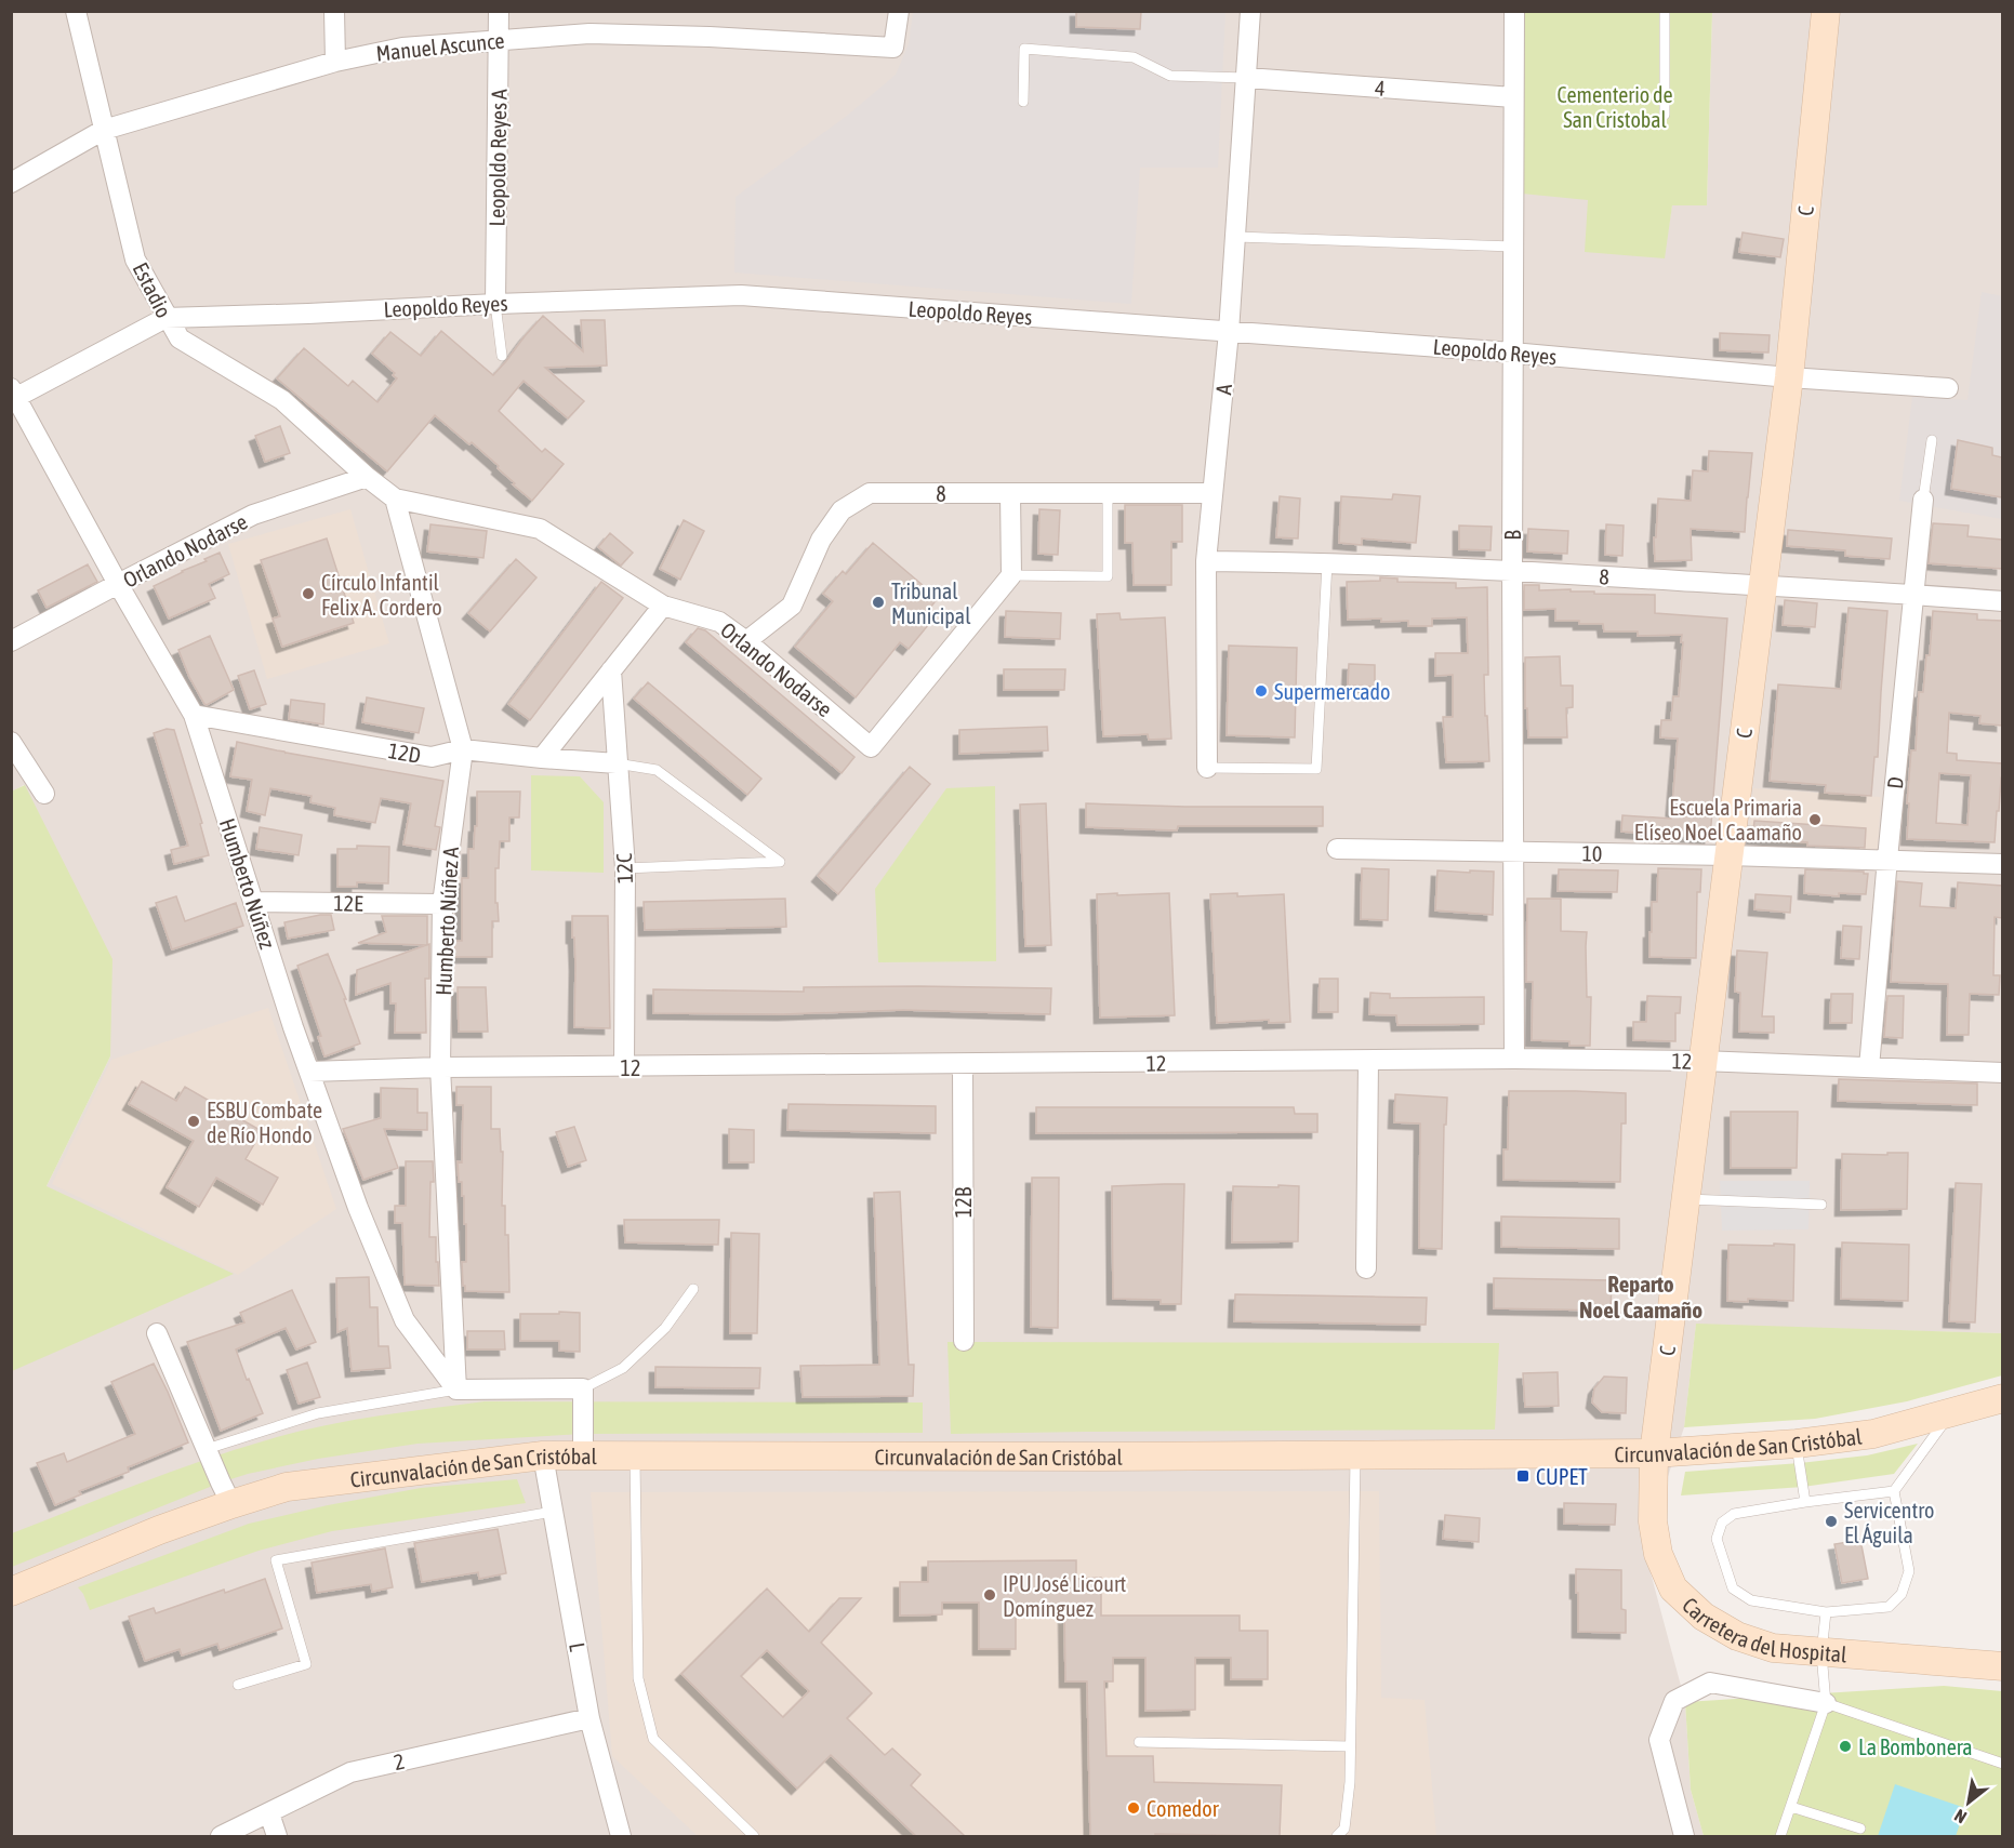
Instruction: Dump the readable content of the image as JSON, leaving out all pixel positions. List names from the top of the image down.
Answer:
{
  "streets": {
    "main road": ["C", "Circunvalación de San Cristóbal", "Carretera del Hospital"],
    "street": [
      "Manuel Ascunce",
      "4",
      "Leopoldo Reyes A",
      "Estadio",
      "Leopoldo Reyes",
      "A",
      "8",
      "B",
      "Orlando Nodarse",
      "12D",
      "D",
      "10",
      "12C",
      "Humberto Núñez",
      "12E",
      "Humberto Núñez A",
      "12",
      "12B",
      "L",
      "2"
    ]
  },
  "crossings": [
    ["Manuel Ascunce", "Leopoldo Reyes A"],
    ["Manuel Ascunce", "Estadio"],
    ["4", "A"],
    ["4", "B"],
    ["Leopoldo Reyes A", "Leopoldo Reyes"],
    ["C", "Leopoldo Reyes"],
    ["C", "8"],
    ["C", "10"],
    ["C", "12"],
    ["C", "Circunvalación de San Cristóbal"],
    ["C", "Carretera del Hospital"],
    ["Estadio", "Leopoldo Reyes"],
    ["Estadio", "Orlando Nodarse"],
    ["Leopoldo Reyes", "A"],
    ["Leopoldo Reyes", "B"],
    ["Leopoldo Reyes", "Humberto Núñez"],
    ["A", "8"],
    ["8", "B"],
    ["8", "Orlando Nodarse"],
    ["8", "D"],
    ["B", "10"],
    ["B", "12"],
    ["Orlando Nodarse", "Humberto Núñez"],
    ["Orlando Nodarse", "Humberto Núñez A"],
    ["12D", "12C"],
    ["12D", "Humberto Núñez"],
    ["12D", "Humberto Núñez A"],
    ["D", "10"],
    ["D", "12"],
    ["12C", "12"],
    ["Humberto Núñez", "12E"],
    ["Humberto Núñez", "Humberto Núñez A"],
    ["Humberto Núñez", "12"],
    ["12E", "Humberto Núñez A"],
    ["Humberto Núñez A", "12"],
    ["12", "12B"],
    ["Circunvalación de San Cristóbal", "Carretera del Hospital"],
    ["Circunvalación de San Cristóbal", "L"],
    ["L", "2"]
  ],
  "districts": ["Reparto Noel Caamaño"],
  "parks": ["Cementerio de San Cristobal"],
  "places": {
    "other": [
      "Círculo Infantil Felix A. Cordero",
      "Tribunal Municipal",
      "Supermercado",
      "Escuela Primaria Elíseo Noel Caamaño",
      "ESBU Combate de Río Hondo",
      "Servicentro El Águila",
      "IPU José Licourt Domínguez",
      "La Bombonera",
      "Comedor"
    ],
    "transit": ["CUPET"]
  },
  "north": "bottom left"
}
